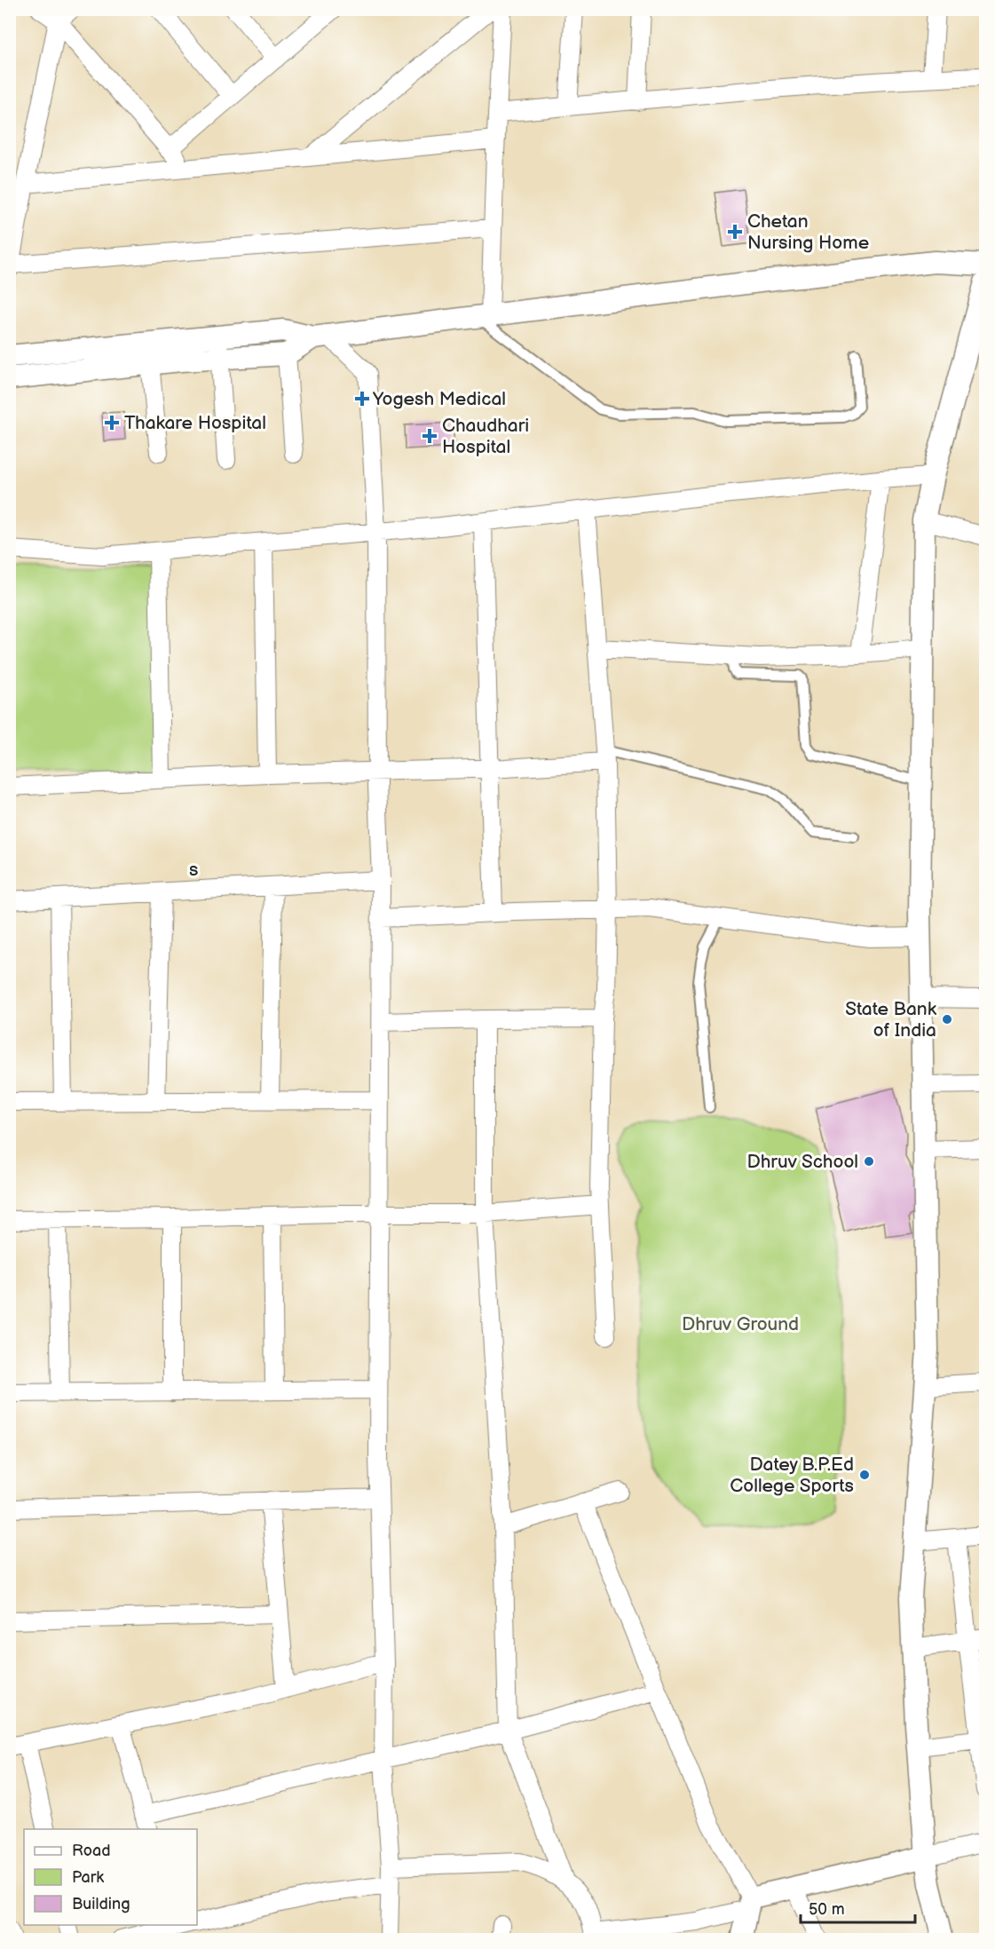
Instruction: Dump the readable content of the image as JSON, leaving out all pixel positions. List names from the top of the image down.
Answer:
{
  "streets": {
    "street": ["s"]
  },
  "parks": ["Dhruv Ground"],
  "places": {
    "health": [
      "Chetan Nursing Home",
      "Yogesh Medical",
      "Thakare Hospital",
      "Chaudhari Hospital"
    ],
    "other": ["State Bank of India", "Dhruv School", "Datey B.P.Ed College Sports"]
  },
  "legend": ["Road", "Park", "Building"],
  "scale_bar": "50 m"
}
